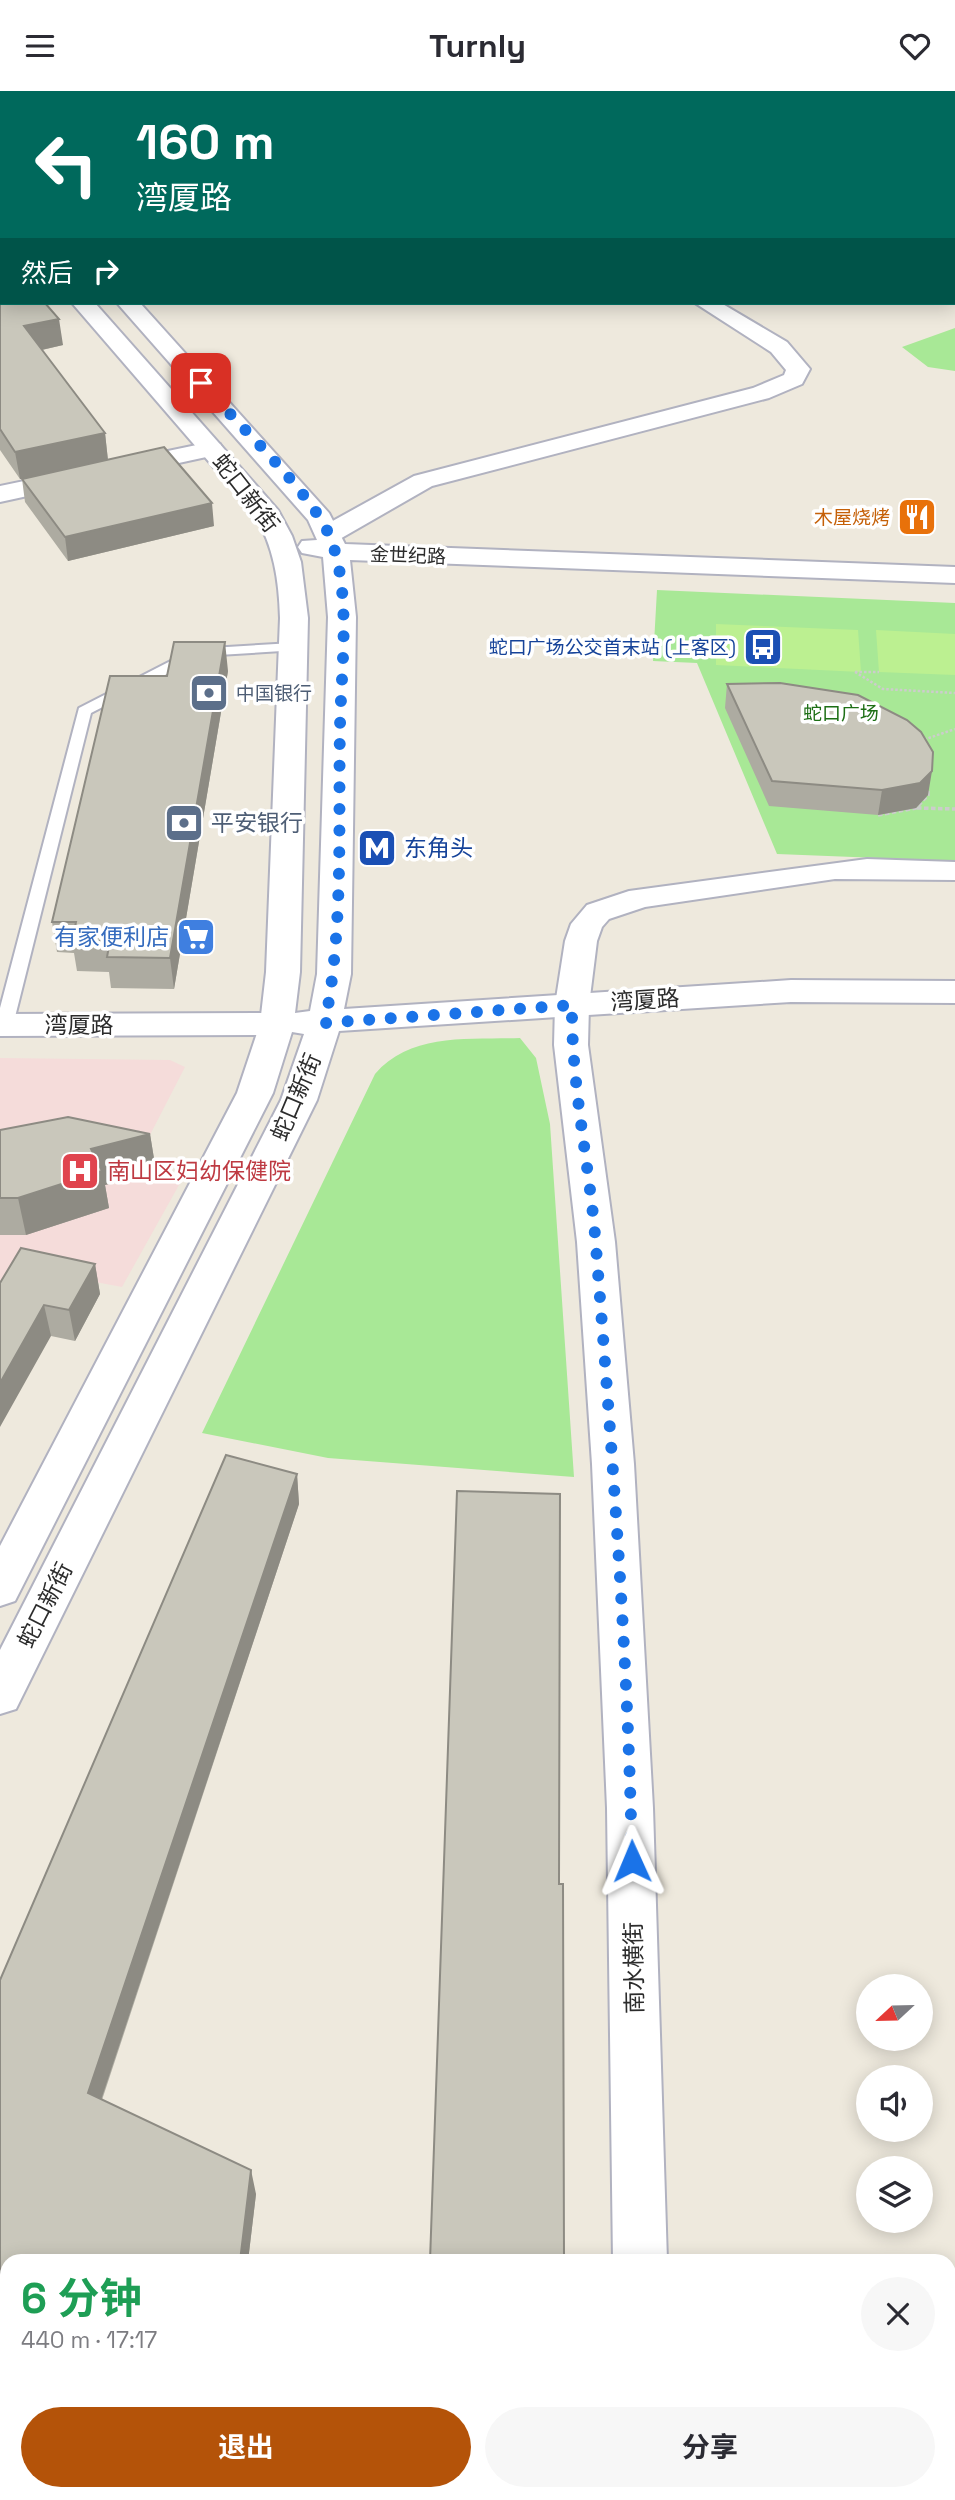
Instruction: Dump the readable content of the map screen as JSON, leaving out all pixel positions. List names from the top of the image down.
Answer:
{
  "streets": {
    "street": [
      "蛇口新街",
      "金世纪路",
      "湾厦路",
      "南水横街"
    ]
  },
  "crossings": [
    ["蛇口新街", "金世纪路"],
    ["蛇口新街", "湾厦路"],
    ["湾厦路", "南水横街"]
  ],
  "parks": ["蛇口广场"],
  "places": {
    "restaurant": ["木屋烧烤"],
    "bus stop": ["蛇口广场公交首末站 (上客区)"],
    "bank": ["中国银行", "平安银行"],
    "metro station": ["东角头"],
    "supermarket": ["有家便利店"],
    "hospital": ["南山区妇幼保健院"]
  },
  "north": "left",
  "page": {
    "header": "Turnly",
    "turn": ["160 m", "湾厦路"],
    "then": "然后",
    "heading": ["6 分钟", "440 m · 17:17"],
    "buttons": ["退出", "分享"]
  }
}
